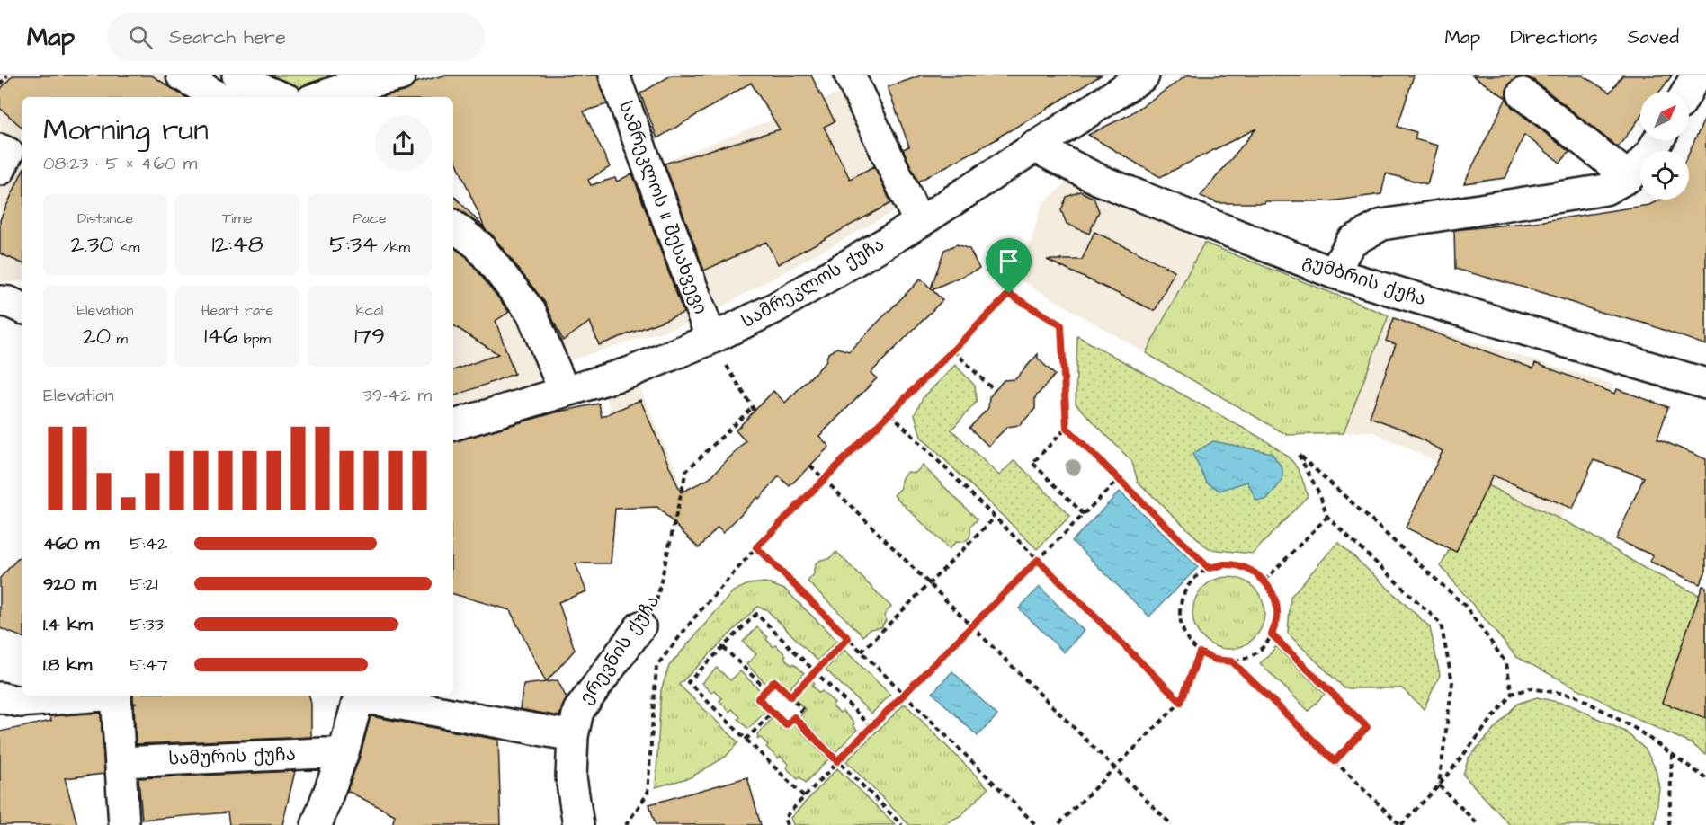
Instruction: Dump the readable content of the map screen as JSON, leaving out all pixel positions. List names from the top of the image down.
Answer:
{
  "streets": {
    "street": [
      "სამრეკლოს II შესახვევი",
      "გუმბრის ქუჩა",
      "სამრეკლოს ქუჩა",
      "ერევნის ქუჩა",
      "სამურის ქუჩა"
    ]
  },
  "crossings": [
    ["სამრეკლოს II შესახვევი", "სამრეკლოს ქუჩა"],
    ["სამრეკლოს II შესახვევი", "ერევნის ქუჩა"],
    ["გუმბრის ქუჩა", "სამრეკლოს ქუჩა"],
    ["სამრეკლოს ქუჩა", "ერევნის ქუჩა"]
  ],
  "north": "top right",
  "page": {
    "header": "Map",
    "search": "Search here",
    "nav": ["Map", "Directions", "Saved"],
    "heading": ["Morning run", "08:23 · 5 × 460 m"],
    "stats": [
      ["Distance", "2.30 km"],
      ["Time", "12:48"],
      ["Pace", "5:34 /km"],
      ["Elevation", "20 m"],
      ["Heart rate", "146 bpm"],
      ["kcal", "179"]
    ],
    "chart": ["Elevation", "39–42 m"],
    "list": [
      {
        "name": "460 m",
        "note": "5:42"
      },
      {
        "name": "920 m",
        "note": "5:21"
      },
      {
        "name": "1.4 km",
        "note": "5:33"
      },
      {
        "name": "1.8 km",
        "note": "5:47"
      }
    ]
  }
}
